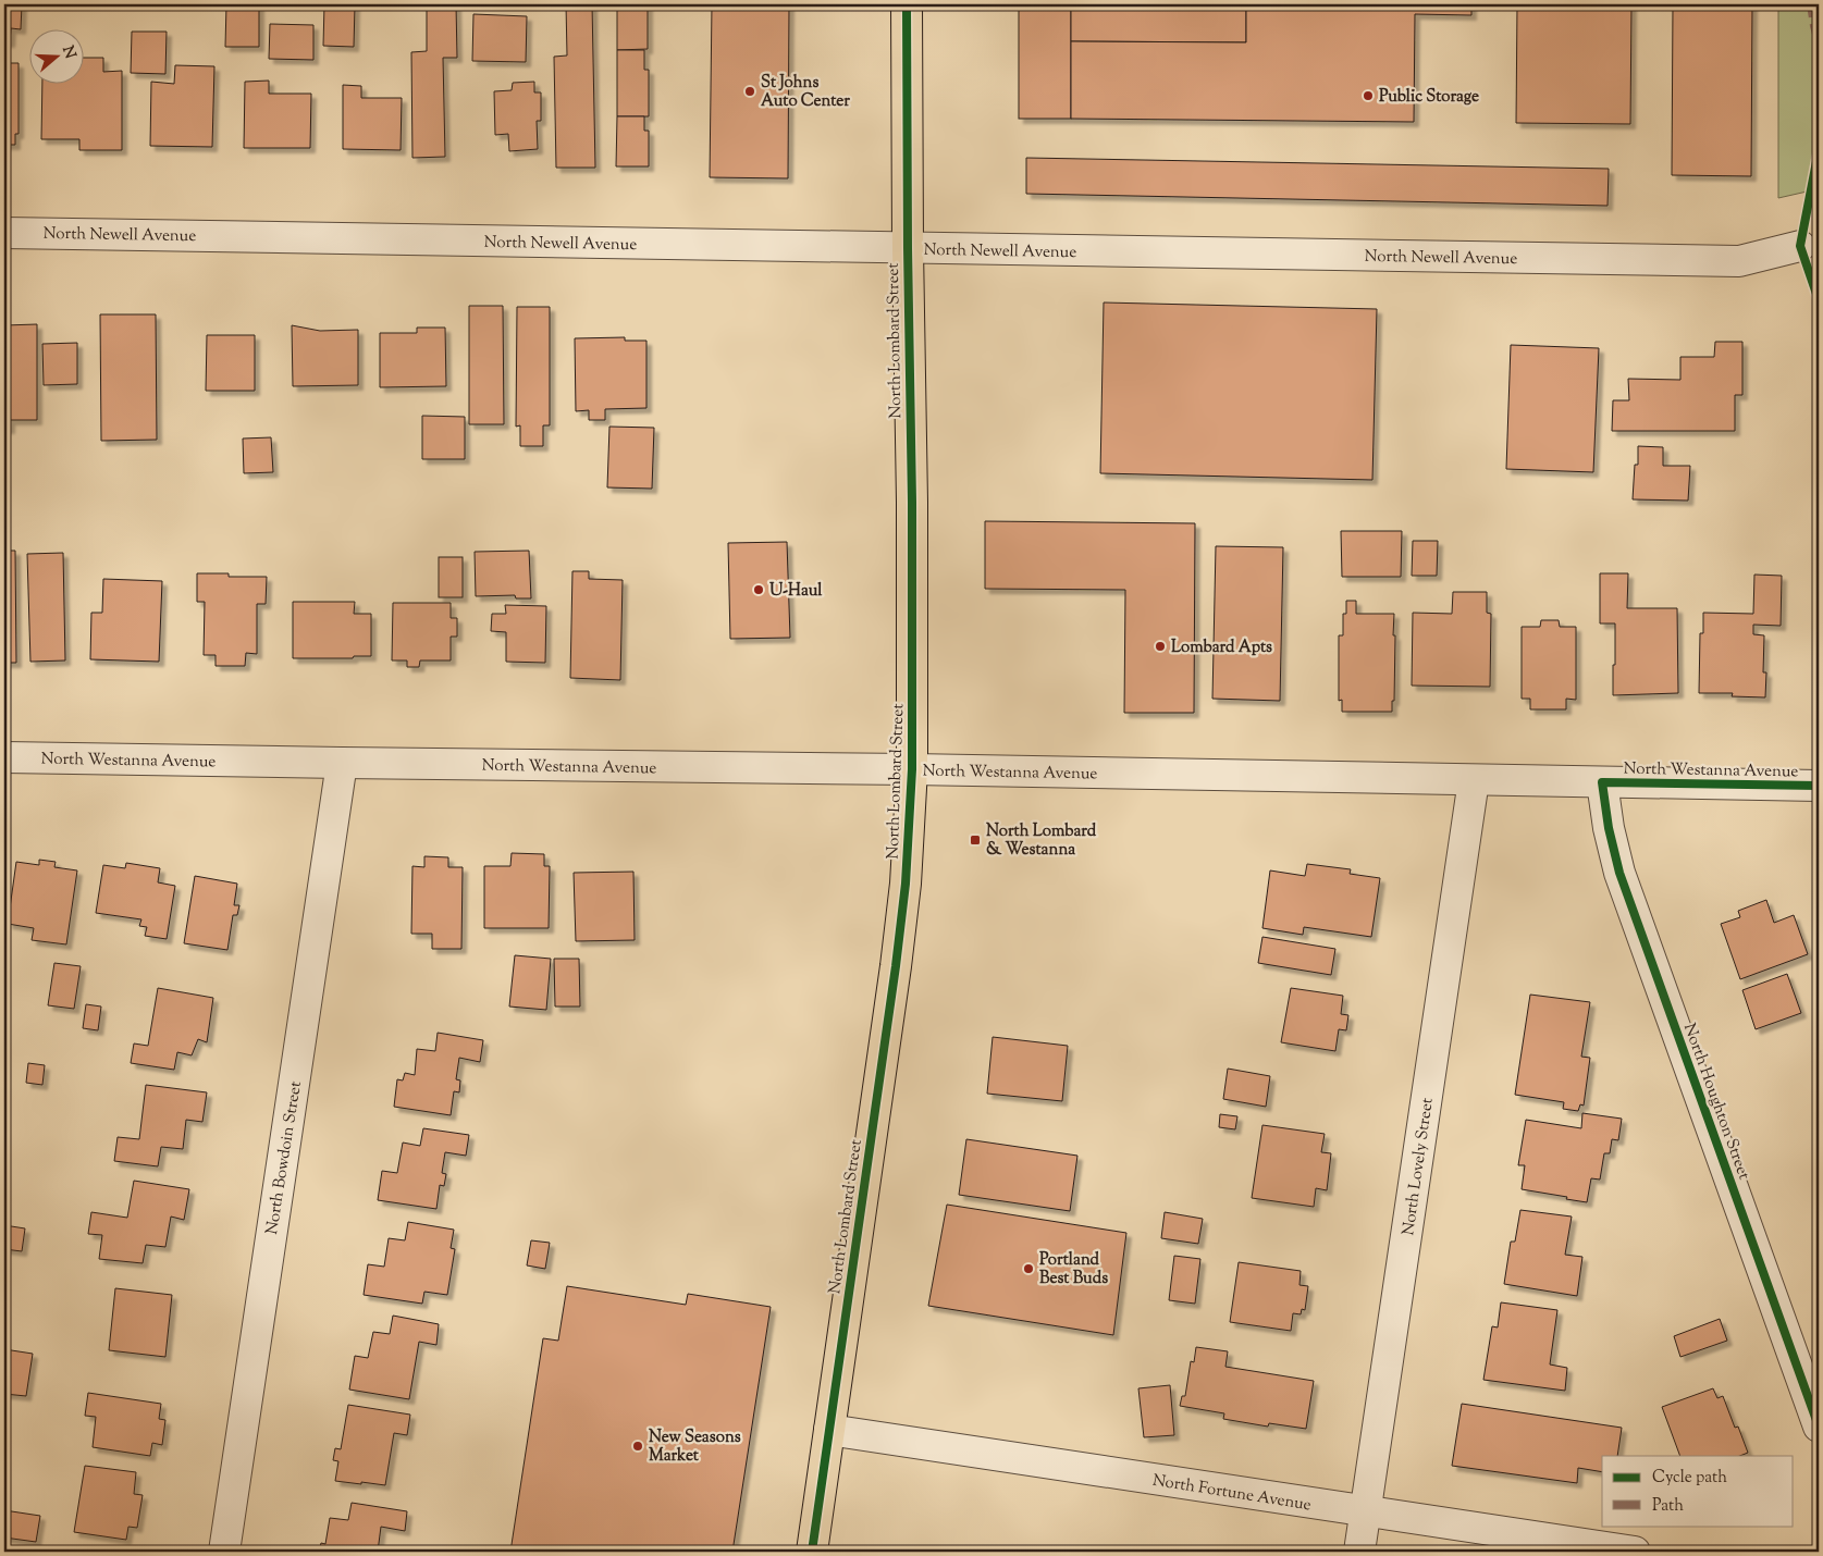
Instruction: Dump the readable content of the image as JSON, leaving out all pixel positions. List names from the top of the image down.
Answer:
{
  "streets": {
    "main road": ["North Lombard Street"],
    "street": [
      "North Newell Avenue",
      "North Westanna Avenue",
      "North Houghton Street",
      "North Bowdoin Street",
      "North Lovely Street",
      "North Fortune Avenue"
    ]
  },
  "crossings": [
    ["North Newell Avenue", "North Lombard Street"],
    ["North Lombard Street", "North Westanna Avenue"],
    ["North Lombard Street", "North Fortune Avenue"],
    ["North Westanna Avenue", "North Houghton Street"],
    ["North Westanna Avenue", "North Bowdoin Street"],
    ["North Westanna Avenue", "North Lovely Street"],
    ["North Lovely Street", "North Fortune Avenue"]
  ],
  "places": {
    "other": [
      "St Johns Auto Center",
      "Public Storage",
      "U-Haul",
      "Lombard Apts",
      "Portland Best Buds",
      "New Seasons Market"
    ],
    "transit": ["North Lombard & Westanna"]
  },
  "legend": ["Cycle path", "Path"],
  "north": "right"
}
